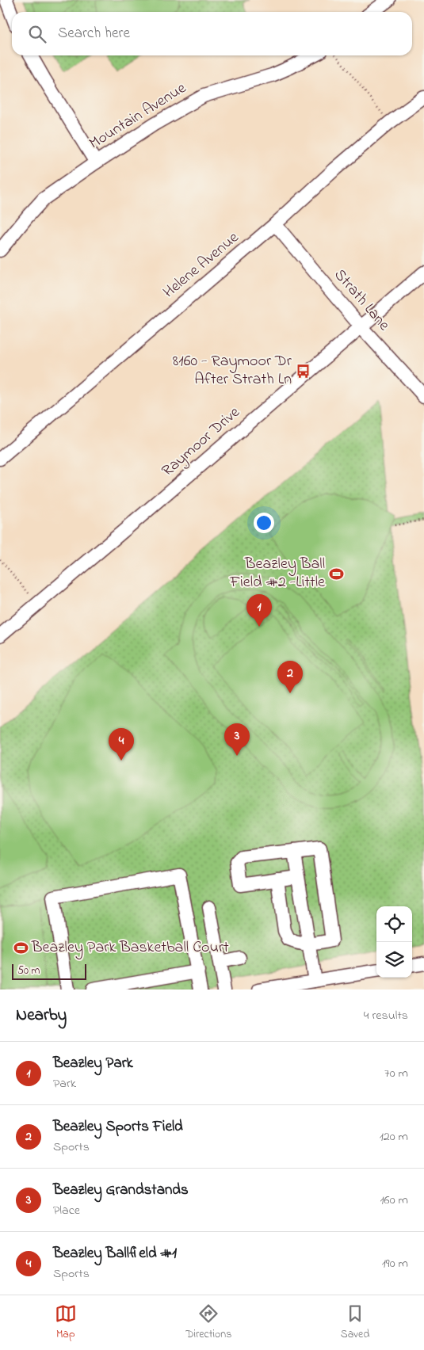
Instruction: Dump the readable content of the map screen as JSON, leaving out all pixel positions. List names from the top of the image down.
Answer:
{
  "streets": {
    "street": [
      "Mountain Avenue",
      "Helene Avenue",
      "Strath Lane",
      "Raymoor Drive"
    ]
  },
  "crossings": [
    ["Helene Avenue", "Strath Lane"],
    ["Strath Lane", "Raymoor Drive"]
  ],
  "places": {
    "bus stop": ["8160 - Raymoor Dr After Strath Ln"],
    "sports": ["Beazley Ball Field #2 -Little", "Beazley Park Basketball Court"]
  },
  "scale_bar": "50 m",
  "page": {
    "search": "Search here",
    "pins": [
      "1",
      "2",
      "3",
      "4"
    ],
    "scale": "50 m",
    "heading": ["Nearby", "4 results"],
    "list": [
      {
        "mark": "1",
        "name": "Beazley Park",
        "note": "Park",
        "value": "70 m"
      },
      {
        "mark": "2",
        "name": "Beazley Sports Field",
        "note": "Sports",
        "value": "120 m"
      },
      {
        "mark": "3",
        "name": "Beazley Grandstands",
        "note": "Place",
        "value": "160 m"
      },
      {
        "mark": "4",
        "name": "Beazley Ballfield #1",
        "note": "Sports",
        "value": "190 m"
      }
    ],
    "nav": ["Map", "Directions", "Saved"]
  }
}
